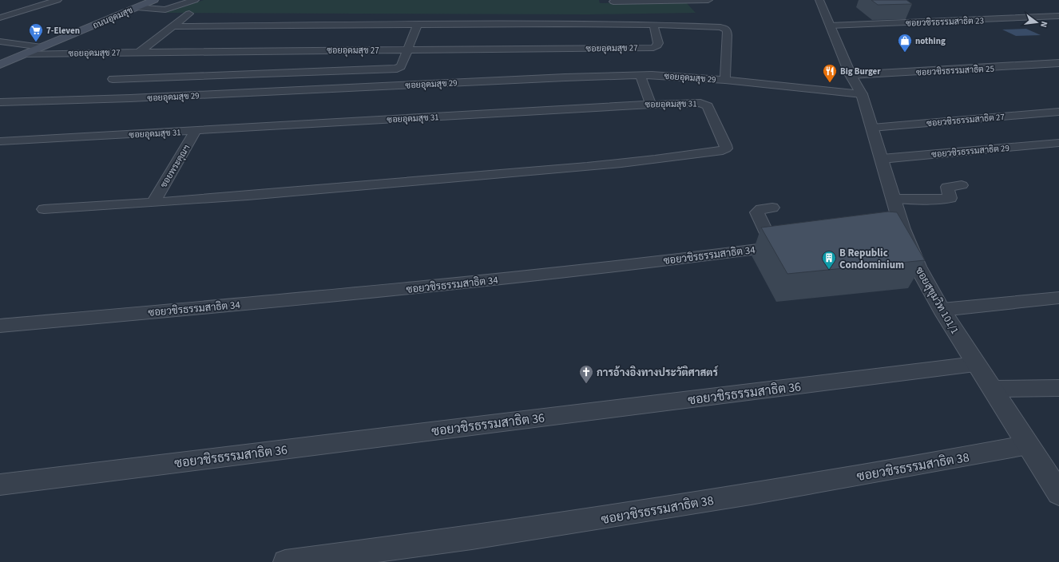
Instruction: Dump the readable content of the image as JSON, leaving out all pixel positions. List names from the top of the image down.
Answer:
{
  "streets": {
    "main road": ["ถนนอุดมสุข"],
    "street": [
      "ซอยวชิรธรรมสาธิต 23",
      "ซอยอุดมสุข 27",
      "ซอยวชิรธรรมสาธิต 25",
      "ซอยอุดมสุข 29",
      "ซอยอุดมสุข 31",
      "ซอยวชิรธรรมสาธิต 27",
      "ซอยวชิรธรรมสาธิต 29",
      "ซอยพระคุณฯ",
      "ซอยวชิรธรรมสาธิต 34",
      "ซอยสุขุมวิท 101/1",
      "ซอยวชิรธรรมสาธิต 36",
      "ซอยวชิรธรรมสาธิต 38"
    ]
  },
  "crossings": [
    ["ถนนอุดมสุข", "ซอยอุดมสุข 27"],
    ["ซอยวชิรธรรมสาธิต 23", "ซอยสุขุมวิท 101/1"],
    ["ซอยวชิรธรรมสาธิต 25", "ซอยสุขุมวิท 101/1"],
    ["ซอยอุดมสุข 29", "ซอยสุขุมวิท 101/1"],
    ["ซอยอุดมสุข 31", "ซอยพระคุณฯ"],
    ["ซอยวชิรธรรมสาธิต 27", "ซอยสุขุมวิท 101/1"],
    ["ซอยวชิรธรรมสาธิต 29", "ซอยสุขุมวิท 101/1"],
    ["ซอยสุขุมวิท 101/1", "ซอยวชิรธรรมสาธิต 36"],
    ["ซอยสุขุมวิท 101/1", "ซอยวชิรธรรมสาธิต 38"]
  ],
  "places": {
    "supermarket": ["7-Eleven"],
    "shop": ["nothing"],
    "restaurant": ["Big Burger"],
    "building": ["B Republic Condominium"],
    "church": ["การอ้างอิงทางประวัติศาสตร์"]
  },
  "north": "right"
}
